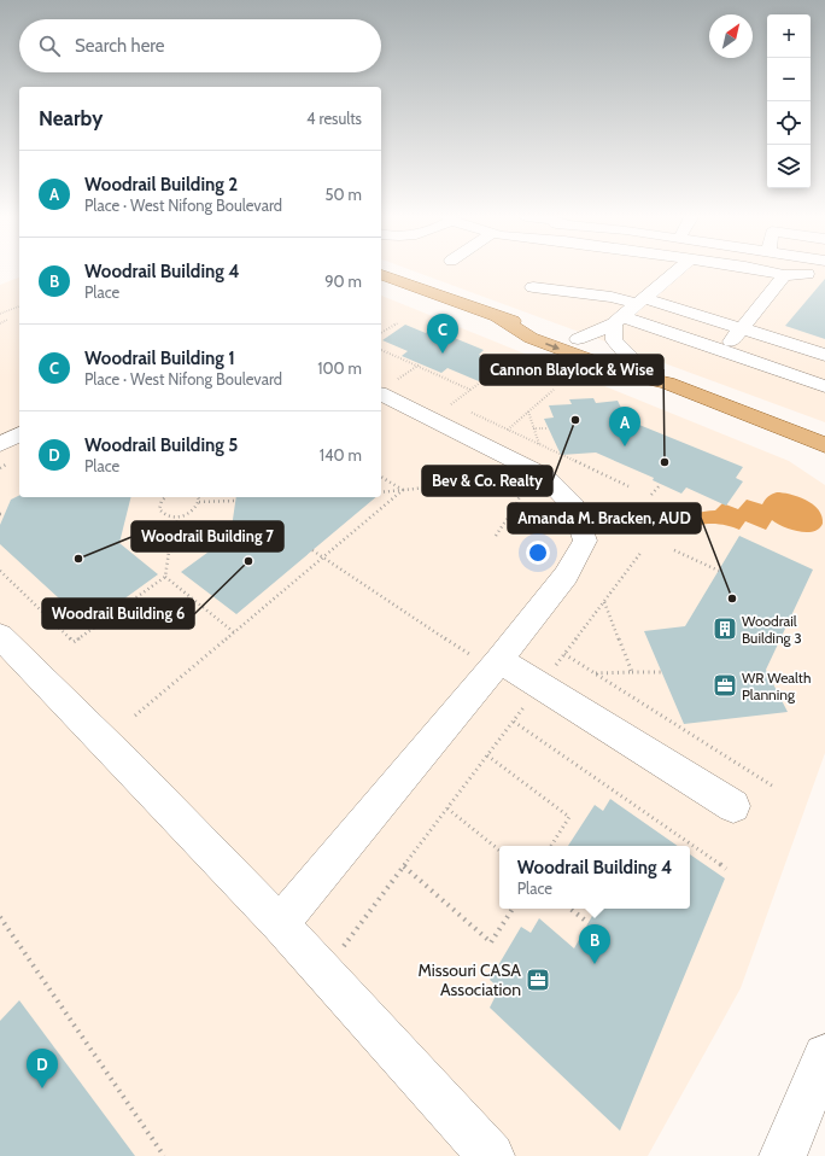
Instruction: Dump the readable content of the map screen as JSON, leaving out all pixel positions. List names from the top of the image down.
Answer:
{
  "places": {
    "other": [
      "Bev & Co. Realty",
      "Cannon Blaylock & Wise",
      "Woodrail Building 7",
      "Woodrail Building 6",
      "Amanda M. Bracken, AUD"
    ],
    "building": ["Woodrail Building 3"],
    "office": ["WR Wealth Planning", "Missouri CASA Association"]
  },
  "north": "top right",
  "page": {
    "map_buttons": ["+", "−"],
    "search": "Search here",
    "heading": ["Nearby", "4 results"],
    "list": [
      {
        "mark": "A",
        "name": "Woodrail Building 2",
        "note": "Place · West Nifong Boulevard",
        "value": "50 m"
      },
      {
        "mark": "B",
        "name": "Woodrail Building 4",
        "note": "Place",
        "value": "90 m"
      },
      {
        "mark": "C",
        "name": "Woodrail Building 1",
        "note": "Place · West Nifong Boulevard",
        "value": "100 m"
      },
      {
        "mark": "D",
        "name": "Woodrail Building 5",
        "note": "Place",
        "value": "140 m"
      }
    ],
    "pins": [
      "C",
      "A",
      "B",
      "D"
    ],
    "popup": ["Woodrail Building 4", "Place"]
  }
}
